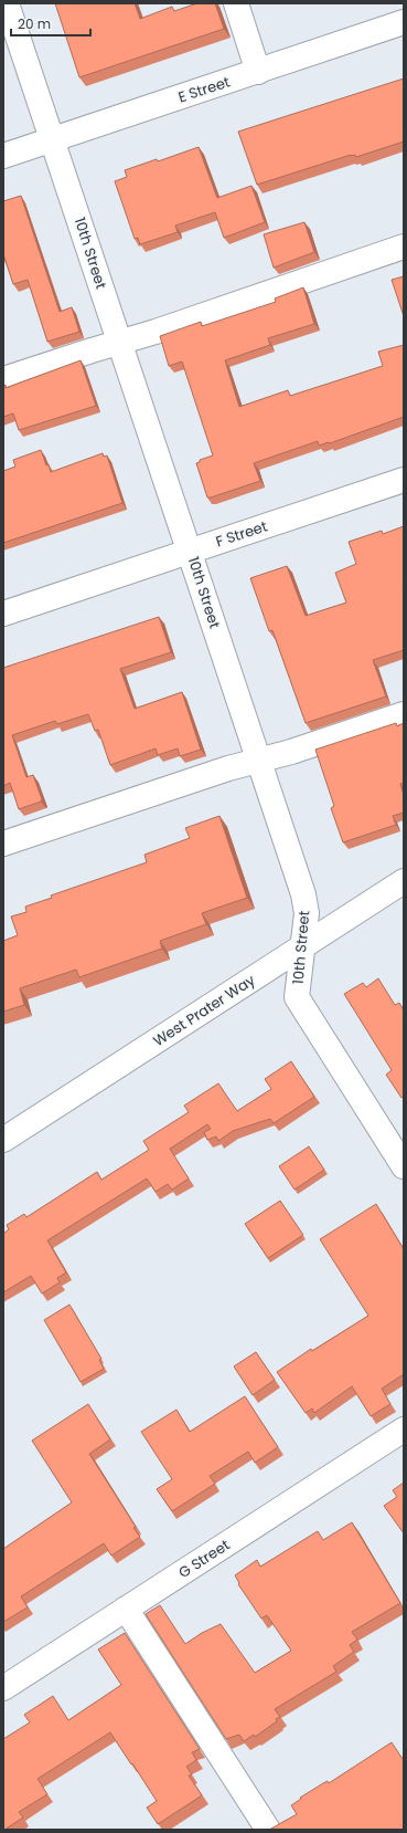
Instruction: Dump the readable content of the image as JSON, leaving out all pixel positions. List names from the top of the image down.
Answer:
{
  "streets": {
    "street": [
      "E Street",
      "10th Street",
      "F Street",
      "West Prater Way",
      "G Street"
    ]
  },
  "crossings": [
    ["E Street", "10th Street"],
    ["10th Street", "F Street"],
    ["10th Street", "West Prater Way"]
  ],
  "scale_bar": "20 m"
}
